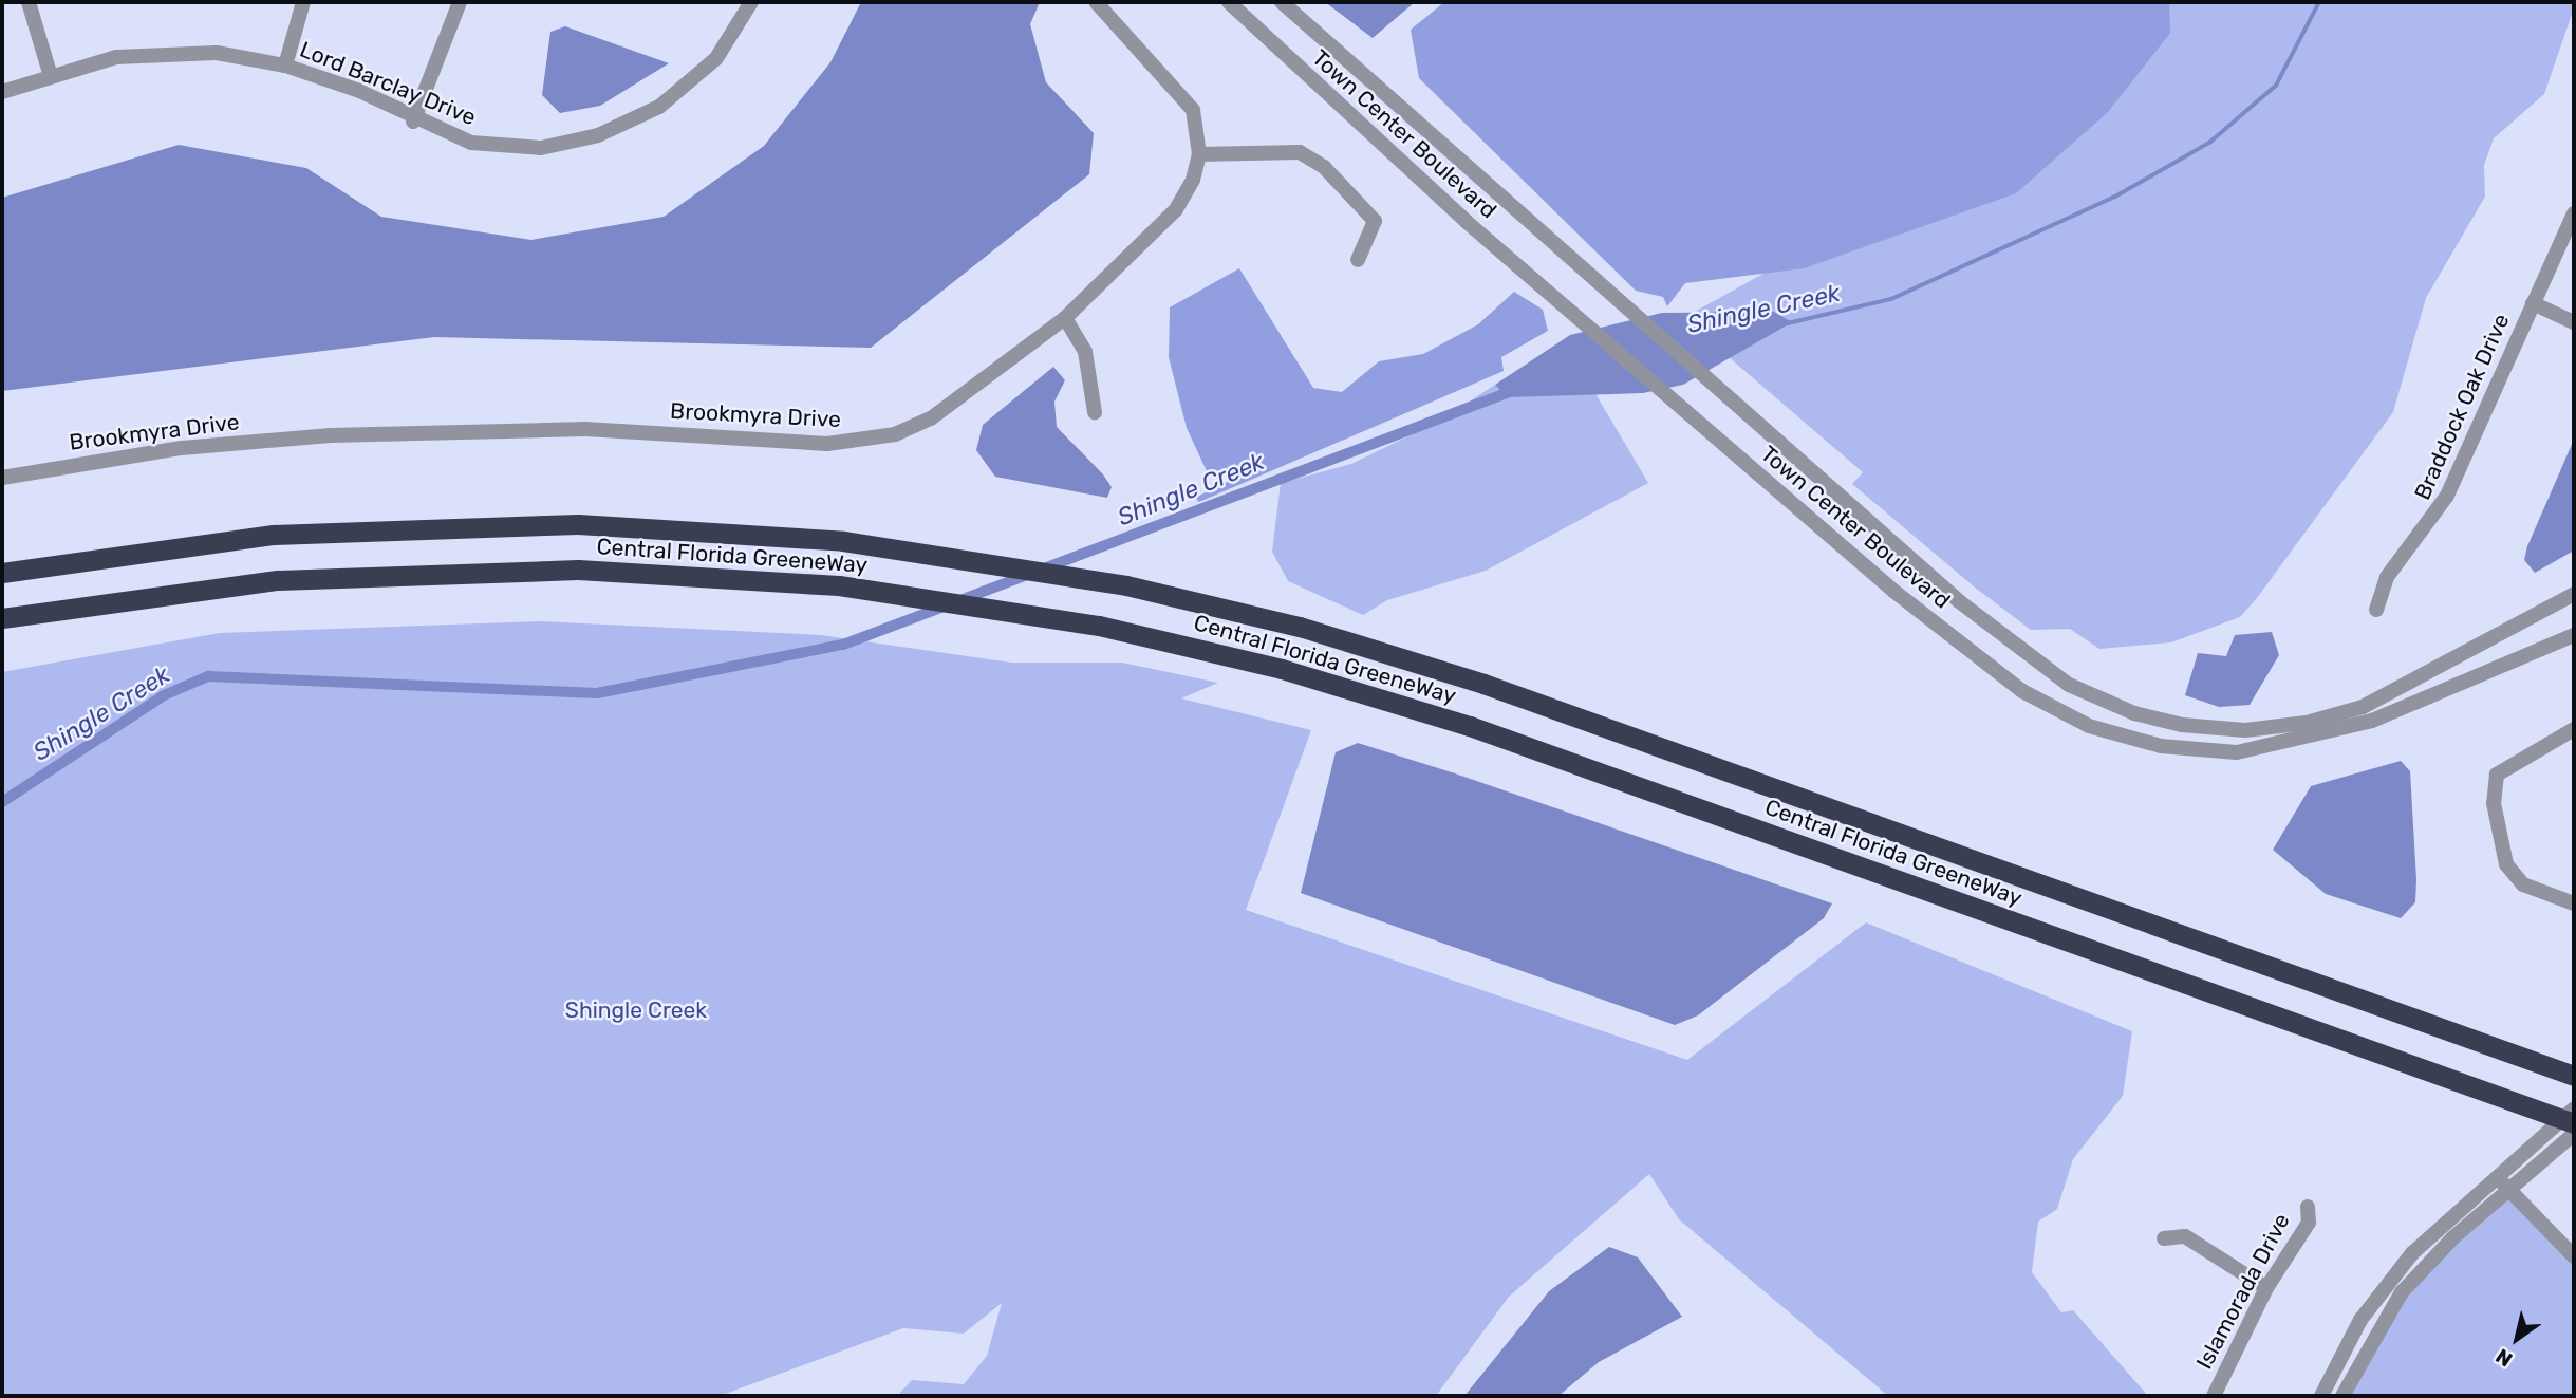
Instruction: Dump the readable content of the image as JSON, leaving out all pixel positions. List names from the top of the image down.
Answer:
{
  "streets": {
    "highway": ["Central Florida GreeneWay"],
    "street": [
      "Lord Barclay Drive",
      "Town Center Boulevard",
      "Braddock Oak Drive",
      "Brookmyra Drive",
      "Islamorada Drive"
    ]
  },
  "water": ["Shingle Creek"],
  "parks": ["Shingle Creek"],
  "north": "bottom left"
}
